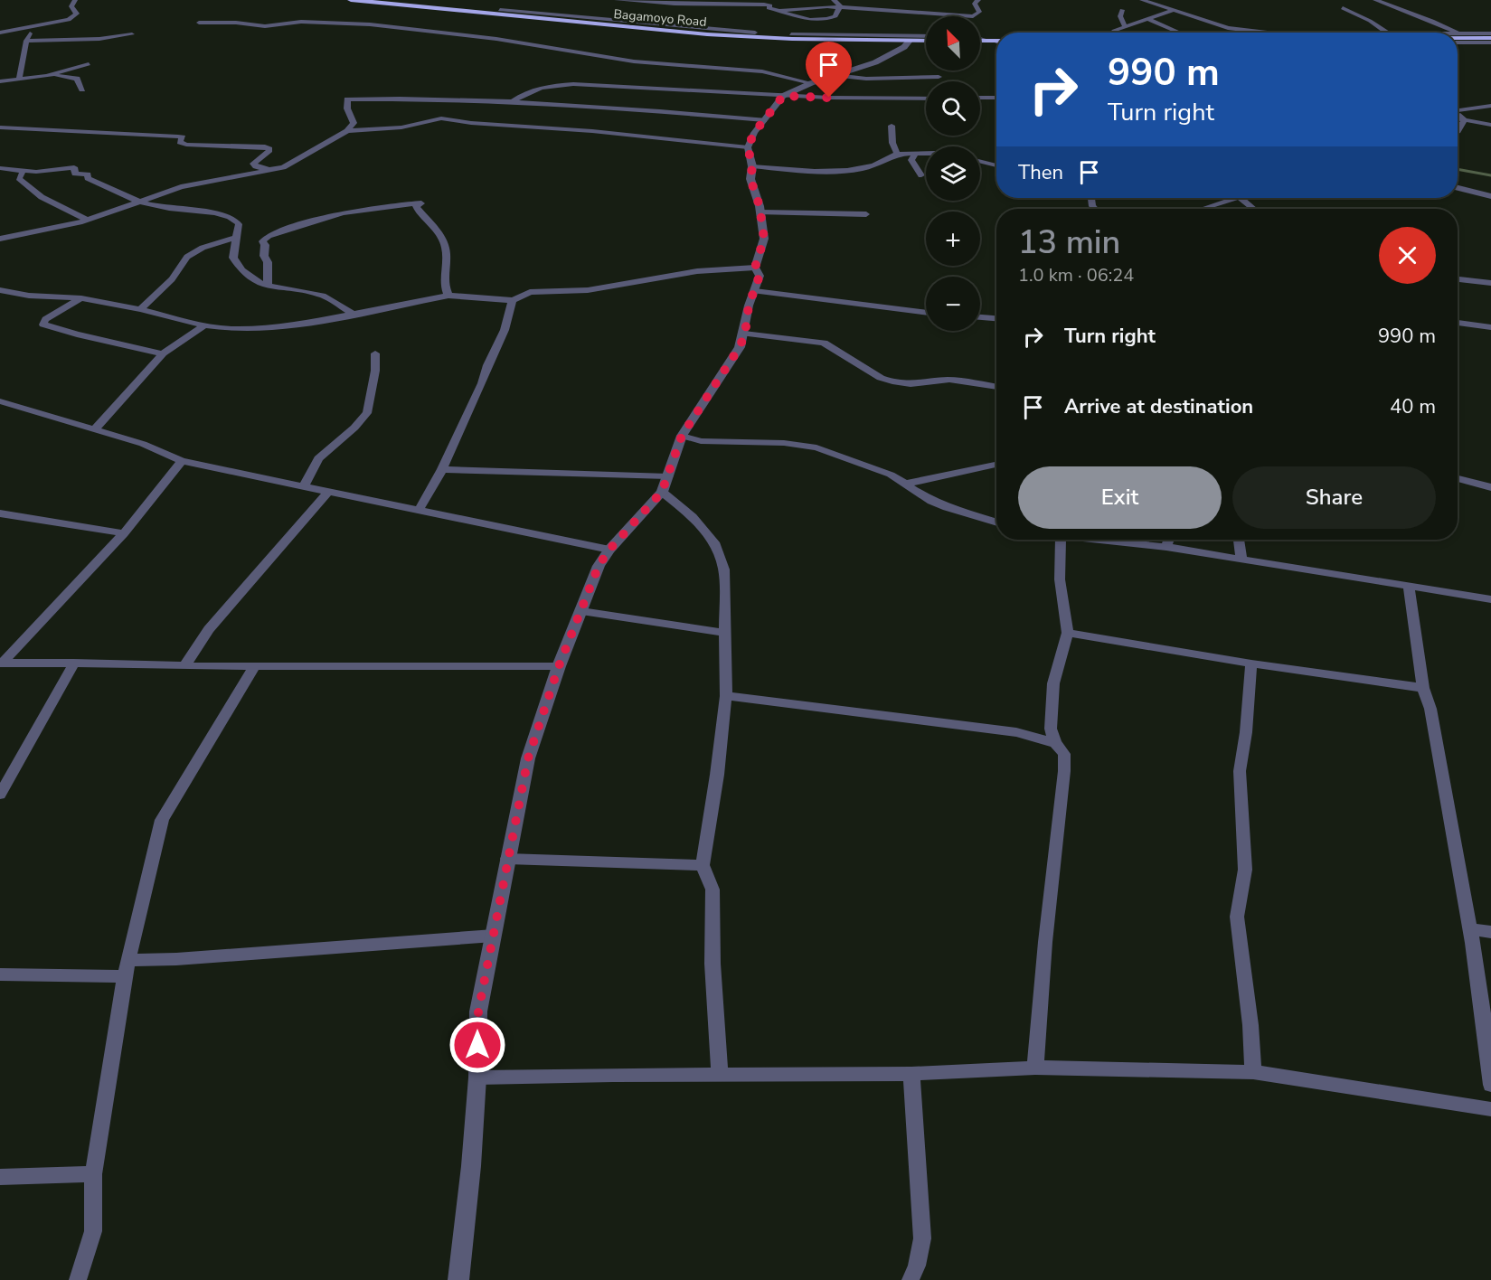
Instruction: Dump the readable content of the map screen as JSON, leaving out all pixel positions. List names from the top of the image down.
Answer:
{
  "streets": {
    "highway": ["Bagamoyo Road"]
  },
  "north": "top left",
  "page": {
    "map_buttons": ["+", "−"],
    "turn": ["990 m", "Turn right"],
    "then": "Then",
    "heading": ["13 min", "1.0 km · 06:24"],
    "list": [
      {
        "name": "Turn right",
        "value": "990 m"
      },
      {
        "name": "Arrive at destination",
        "value": "40 m"
      }
    ],
    "buttons": ["Exit", "Share"]
  }
}
